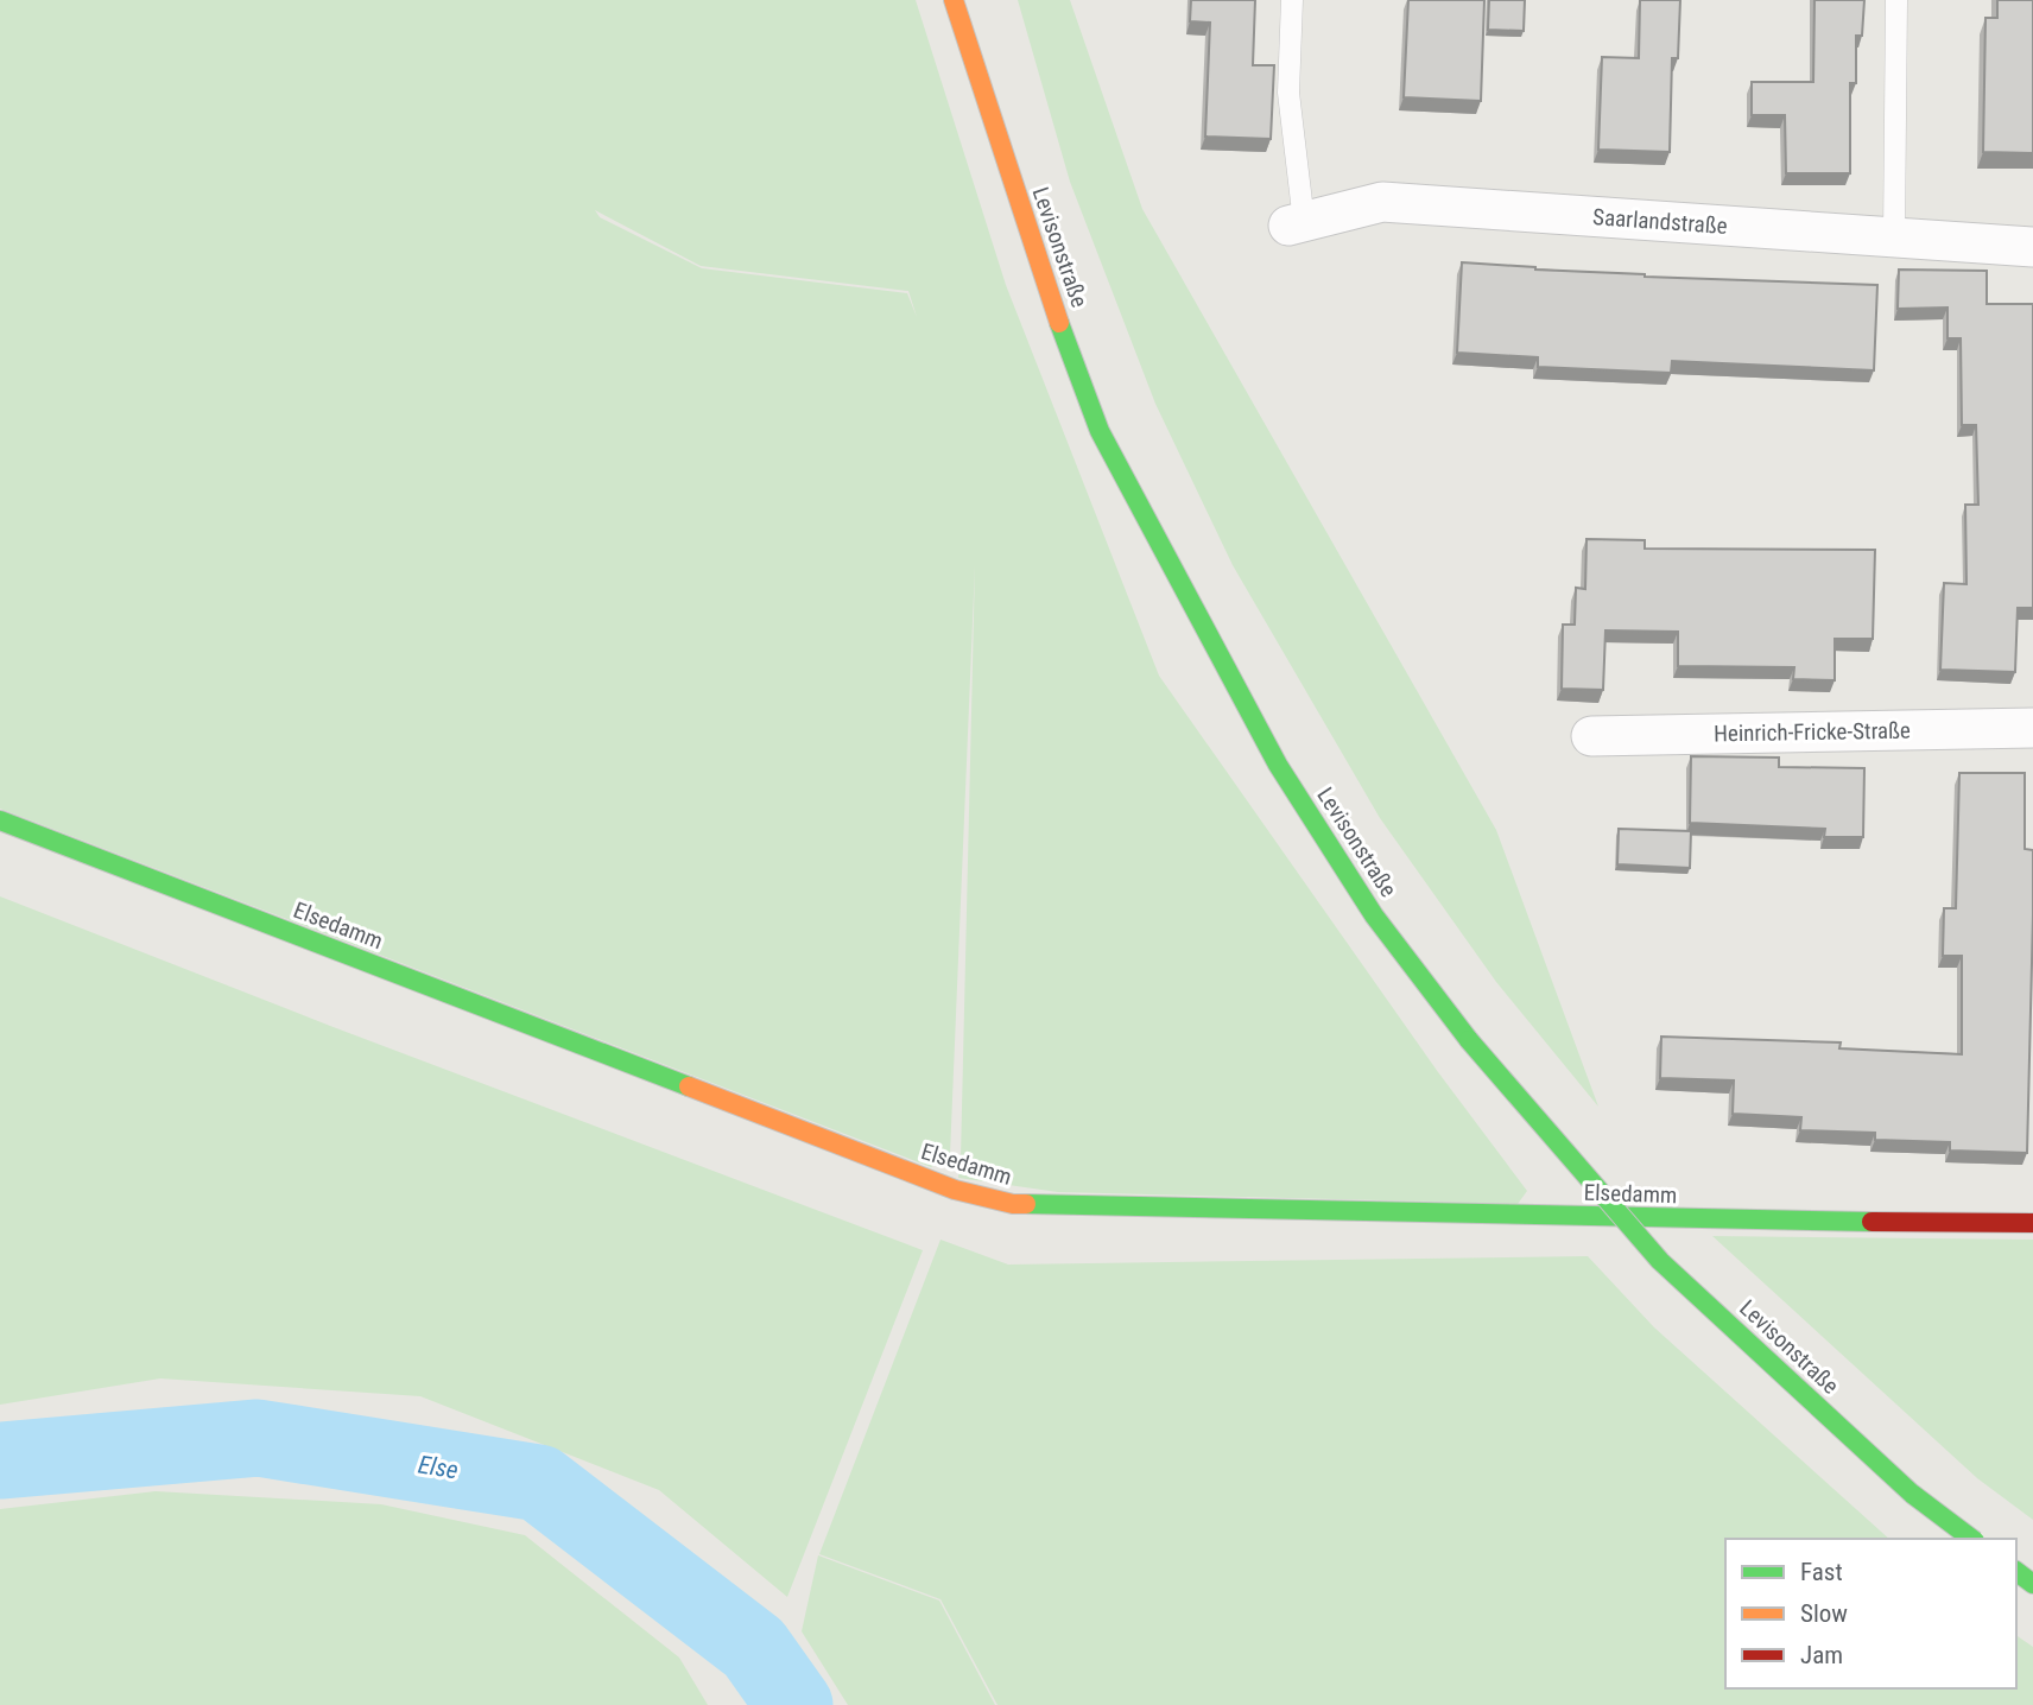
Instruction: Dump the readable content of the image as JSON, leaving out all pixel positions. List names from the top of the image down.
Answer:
{
  "streets": {
    "street": [
      "Saarlandstraße",
      "Levisonstraße",
      "Heinrich-Fricke-Straße",
      "Elsedamm"
    ]
  },
  "water": ["Else"],
  "legend": ["Fast", "Slow", "Jam"]
}
